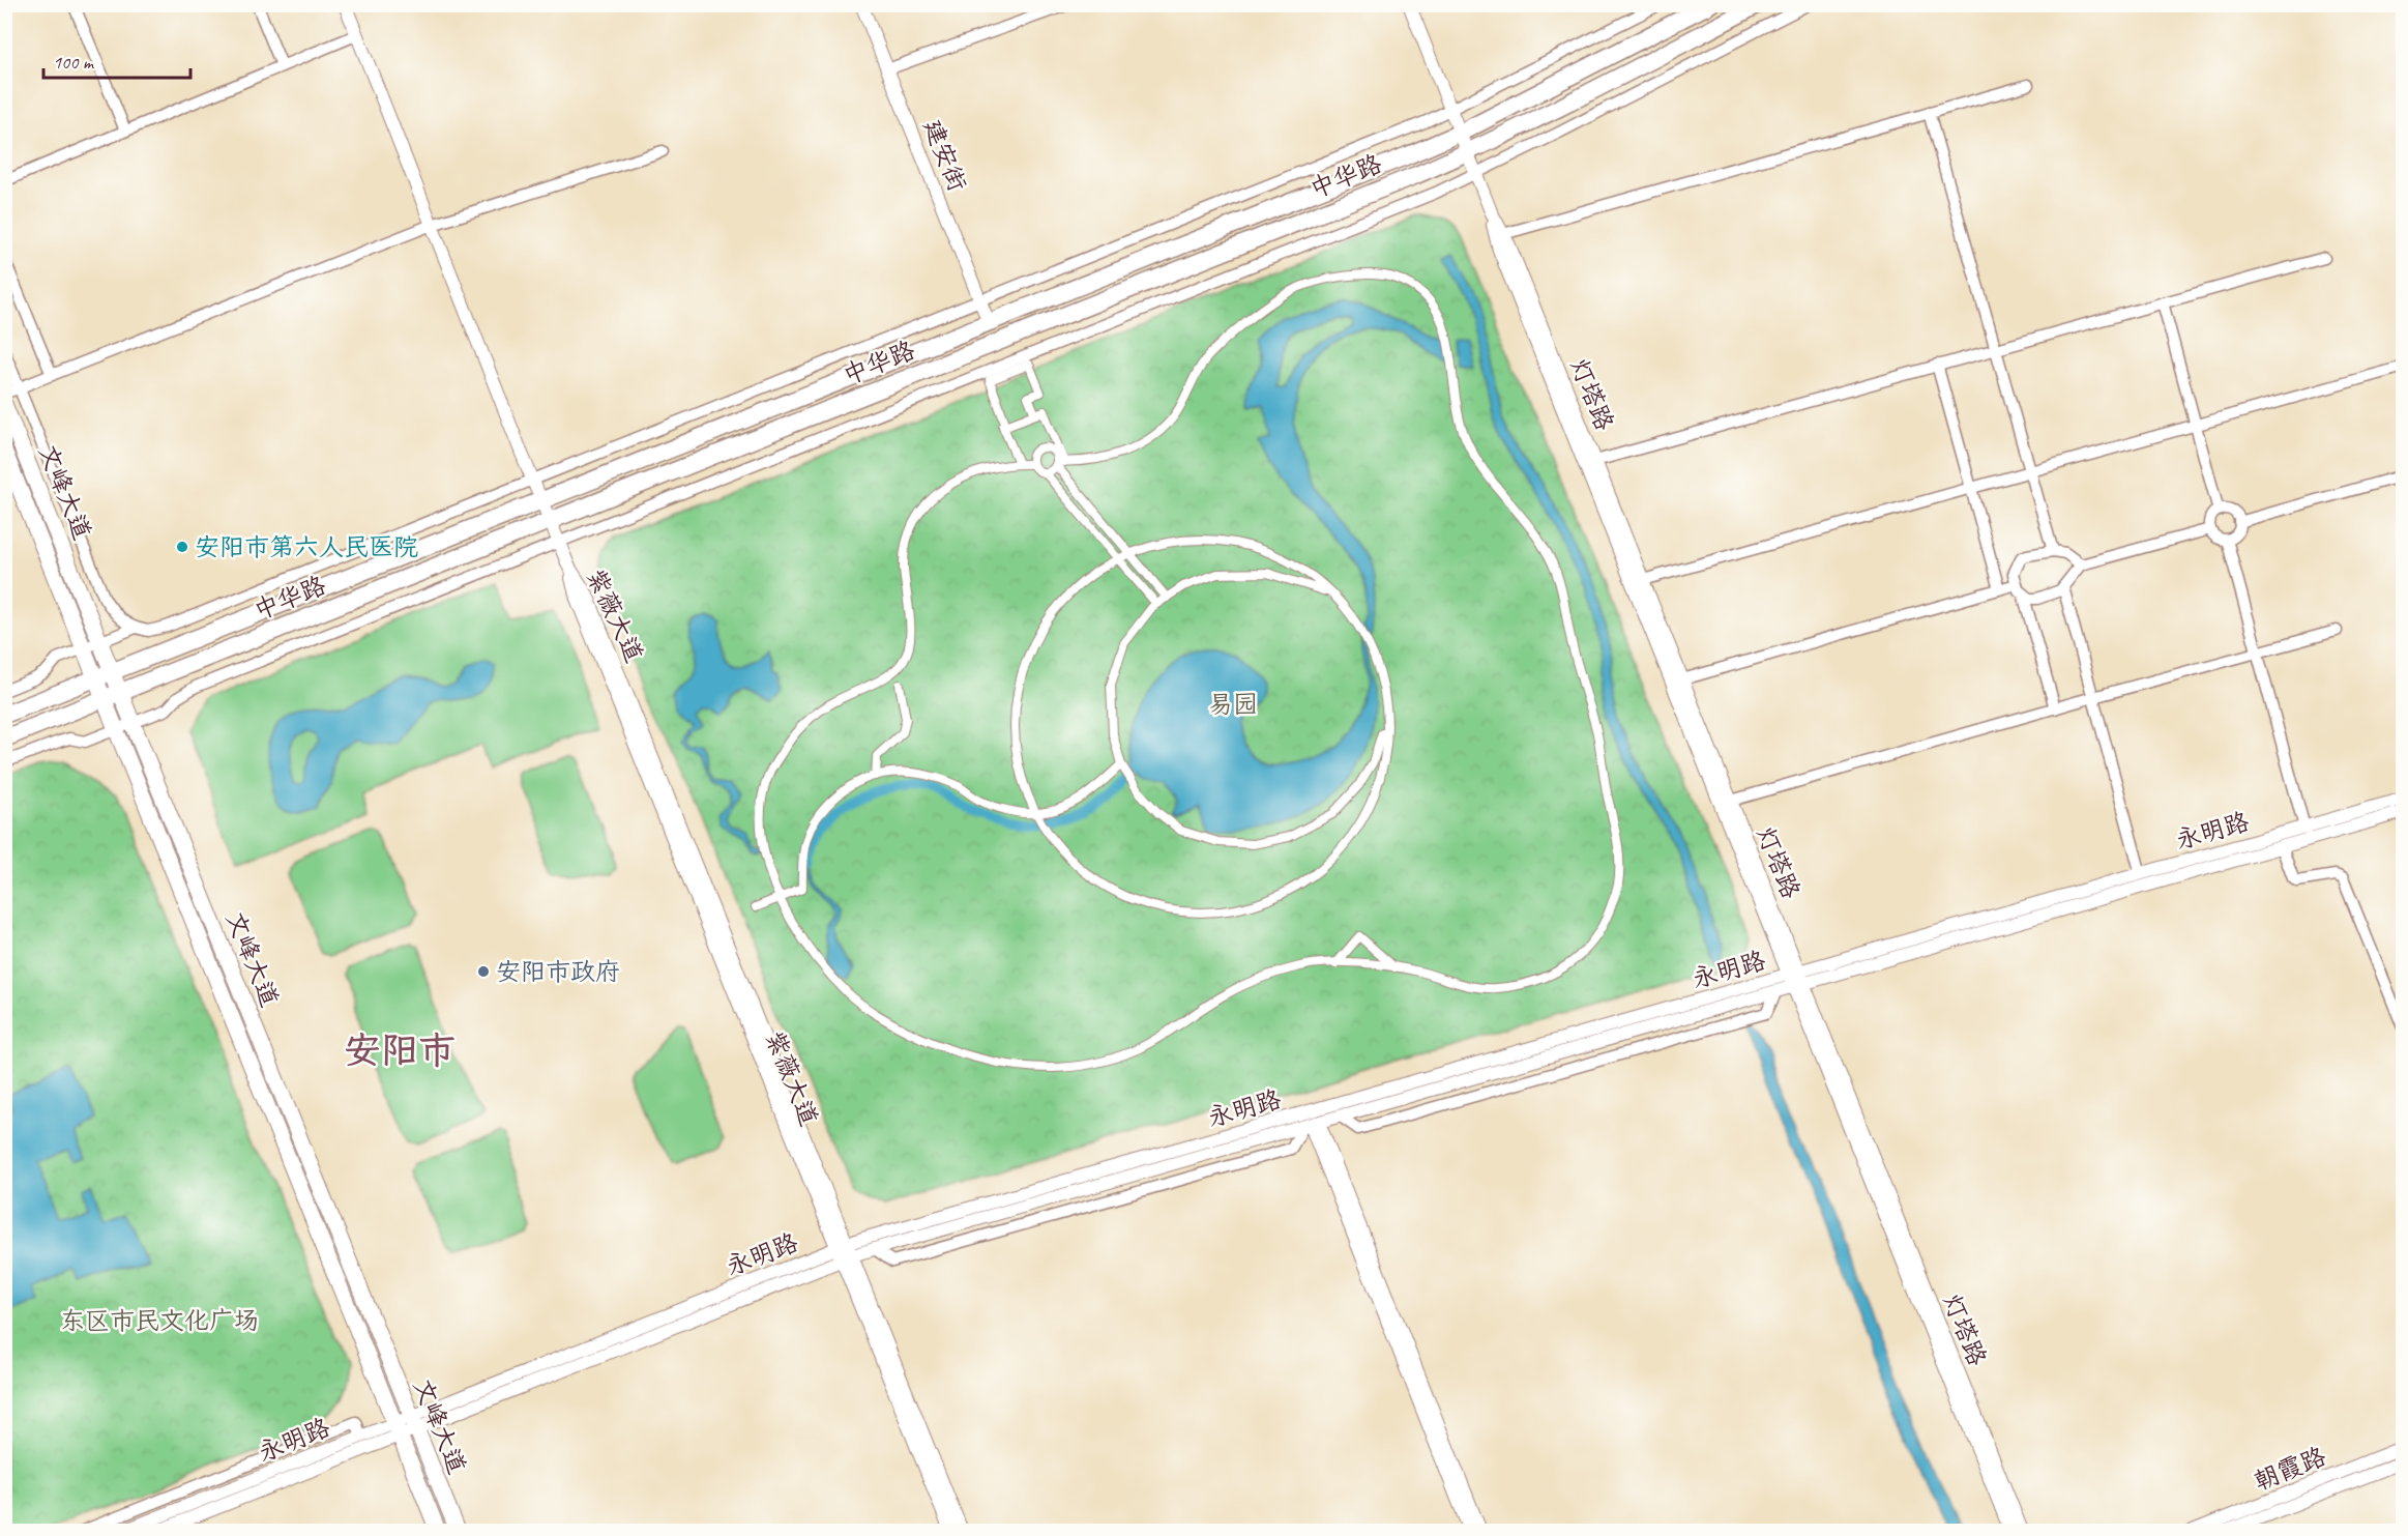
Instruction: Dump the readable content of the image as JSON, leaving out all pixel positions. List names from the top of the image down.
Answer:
{
  "streets": {
    "highway": ["中华路"],
    "main road": ["文峰大道"],
    "street": [
      "建安街",
      "灯塔路",
      "紫薇大道",
      "永明路",
      "朝霞路"
    ]
  },
  "crossings": [
    ["建安街", "中华路"],
    ["中华路", "灯塔路"],
    ["中华路", "文峰大道"],
    ["中华路", "紫薇大道"],
    ["灯塔路", "永明路"],
    ["文峰大道", "永明路"],
    ["紫薇大道", "永明路"]
  ],
  "districts": ["安阳市"],
  "parks": ["易园", "东区市民文化广场"],
  "places": ["安阳市第六人民医院", "安阳市政府"],
  "scale_bar": "100 m"
}
